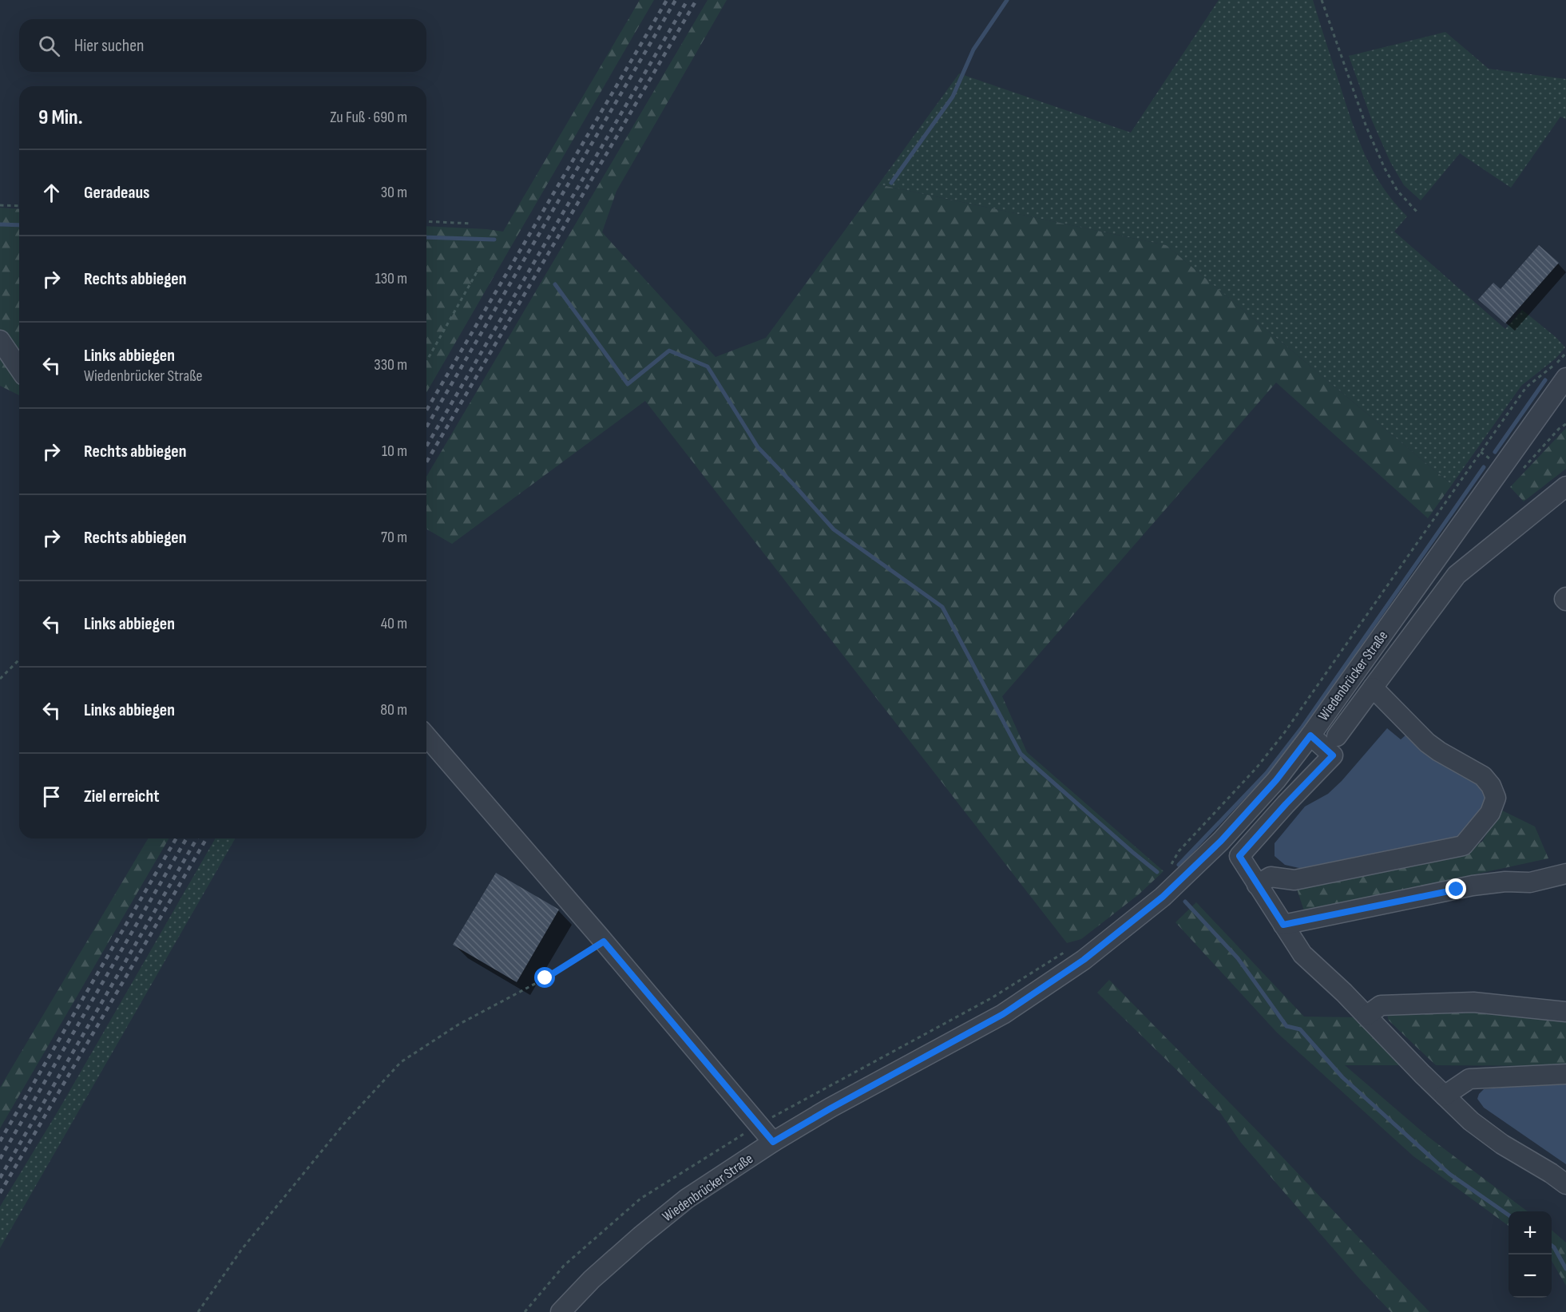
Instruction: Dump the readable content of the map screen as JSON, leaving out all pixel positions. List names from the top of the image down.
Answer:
{
  "streets": {
    "street": ["Wiedenbrücker Straße"]
  },
  "page": {
    "search": "Hier suchen",
    "heading": ["9 Min.", "Zu Fuß · 690 m"],
    "list": [
      ["Geradeaus", "30 m"],
      ["Rechts abbiegen", "130 m"],
      ["Links abbiegen", "Wiedenbrücker Straße", "330 m"],
      ["Rechts abbiegen", "10 m"],
      ["Rechts abbiegen", "70 m"],
      ["Links abbiegen", "40 m"],
      ["Links abbiegen", "80 m"],
      "Ziel erreicht"
    ],
    "map_buttons": ["+", "−"]
  }
}
